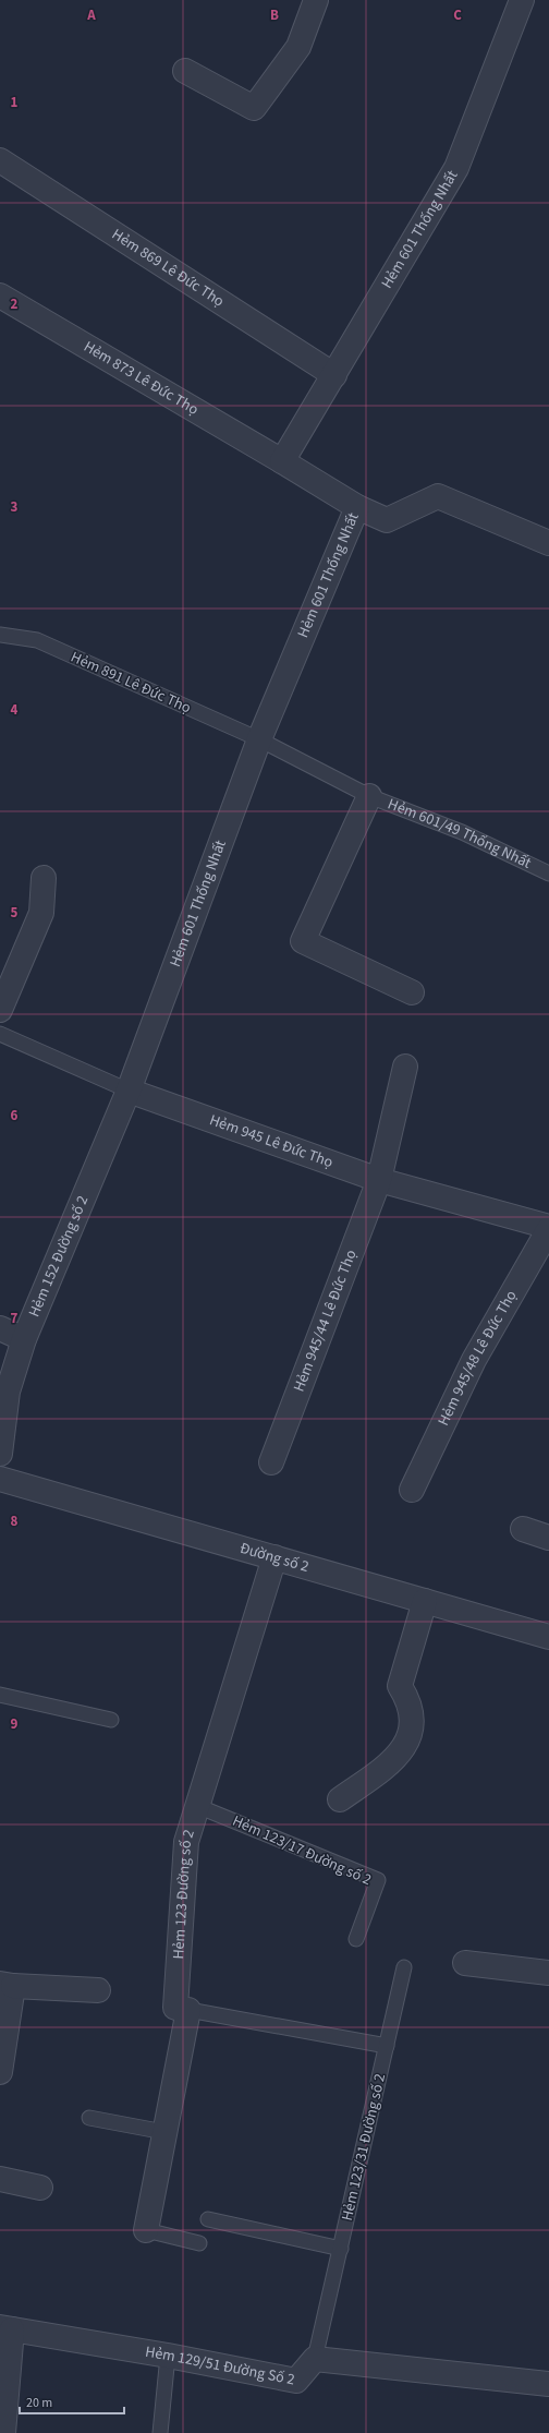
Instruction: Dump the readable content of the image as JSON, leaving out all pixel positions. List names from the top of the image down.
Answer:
{
  "streets": {
    "street": [
      "Hẻm 601 Thống Nhất",
      "Hẻm 869 Lê Đức Thọ",
      "Hẻm 873 Lê Đức Thọ",
      "Hẻm 601/49 Thống Nhất",
      "Hẻm 945 Lê Đức Thọ",
      "Hẻm 152 Đường số 2",
      "Hẻm 945/44 Lê Đức Thọ",
      "Hẻm 945/48 Lê Đức Thọ",
      "Đường số 2",
      "Hẻm 123 Đường số 2",
      "Hẻm 129/51 Đường Số 2"
    ],
    "lane": ["Hẻm 891 Lê Đức Thọ", "Hẻm 123/17 Đường số 2", "Hẻm 123/31 Đường số 2"]
  },
  "crossings": [
    ["Hẻm 601 Thống Nhất", "Hẻm 869 Lê Đức Thọ"],
    ["Hẻm 601 Thống Nhất", "Hẻm 873 Lê Đức Thọ"],
    ["Hẻm 601 Thống Nhất", "Hẻm 891 Lê Đức Thọ"],
    ["Hẻm 601 Thống Nhất", "Hẻm 601/49 Thống Nhất"],
    ["Hẻm 601 Thống Nhất", "Hẻm 945 Lê Đức Thọ"],
    ["Hẻm 601 Thống Nhất", "Hẻm 152 Đường số 2"],
    ["Hẻm 891 Lê Đức Thọ", "Hẻm 601/49 Thống Nhất"],
    ["Hẻm 945 Lê Đức Thọ", "Hẻm 152 Đường số 2"],
    ["Hẻm 945 Lê Đức Thọ", "Hẻm 945/44 Lê Đức Thọ"],
    ["Hẻm 945 Lê Đức Thọ", "Hẻm 945/48 Lê Đức Thọ"],
    ["Đường số 2", "Hẻm 123 Đường số 2"],
    ["Hẻm 123/17 Đường số 2", "Hẻm 123 Đường số 2"],
    ["Hẻm 123/31 Đường số 2", "Hẻm 129/51 Đường Số 2"]
  ],
  "scale_bar": "20 m",
  "grid": {
    "columns": ["A", "B", "C"],
    "rows": [
      "1",
      "2",
      "3",
      "4",
      "5",
      "6",
      "7",
      "8",
      "9"
    ]
  }
}
